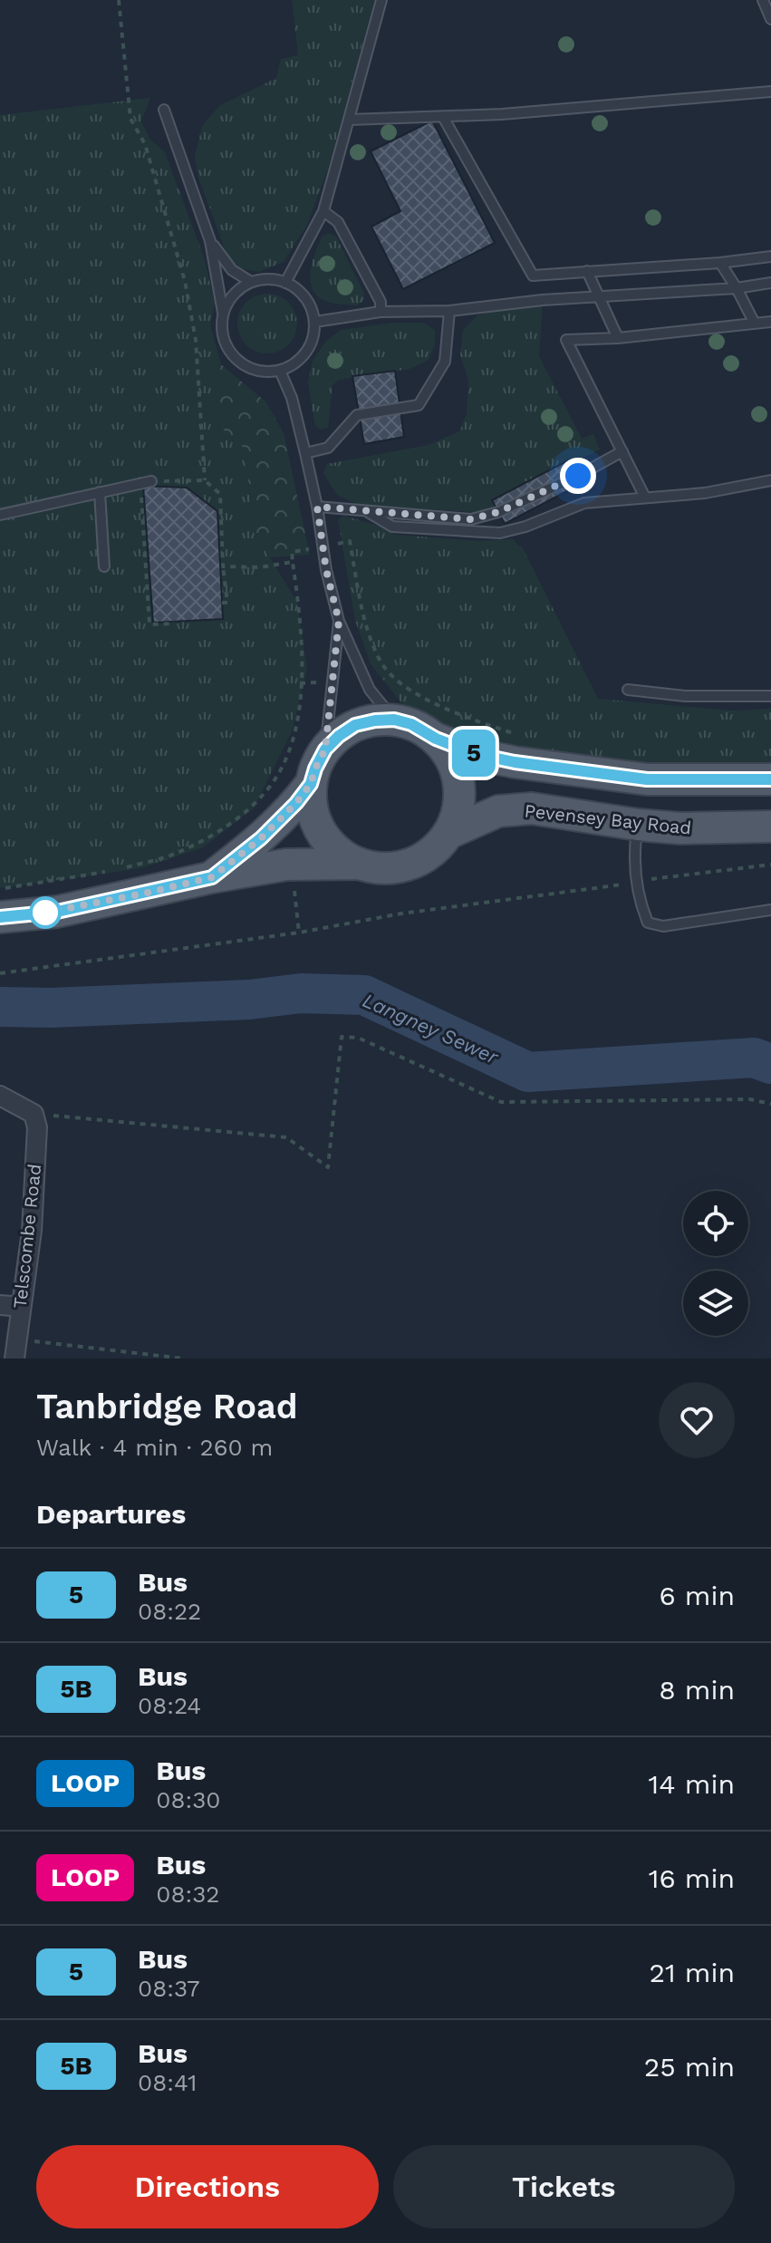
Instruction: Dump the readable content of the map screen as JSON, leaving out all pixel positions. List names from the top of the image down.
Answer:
{
  "streets": {
    "main road": ["Pevensey Bay Road"],
    "street": ["Telscombe Road"]
  },
  "water": ["Langney Sewer"],
  "lines": ["bus line 5"],
  "page": {
    "on_map": "5",
    "heading": [
      ["Tanbridge Road", "Walk · 4 min · 260 m"],
      "Departures"
    ],
    "list": [
      {
        "mark": "5",
        "name": "Bus",
        "note": "08:22",
        "value": "6 min"
      },
      {
        "mark": "5B",
        "name": "Bus",
        "note": "08:24",
        "value": "8 min"
      },
      {
        "mark": "LOOP",
        "name": "Bus",
        "note": "08:30",
        "value": "14 min"
      },
      {
        "mark": "LOOP",
        "name": "Bus",
        "note": "08:32",
        "value": "16 min"
      },
      {
        "mark": "5",
        "name": "Bus",
        "note": "08:37",
        "value": "21 min"
      },
      {
        "mark": "5B",
        "name": "Bus",
        "note": "08:41",
        "value": "25 min"
      }
    ],
    "buttons": ["Directions", "Tickets"]
  }
}
